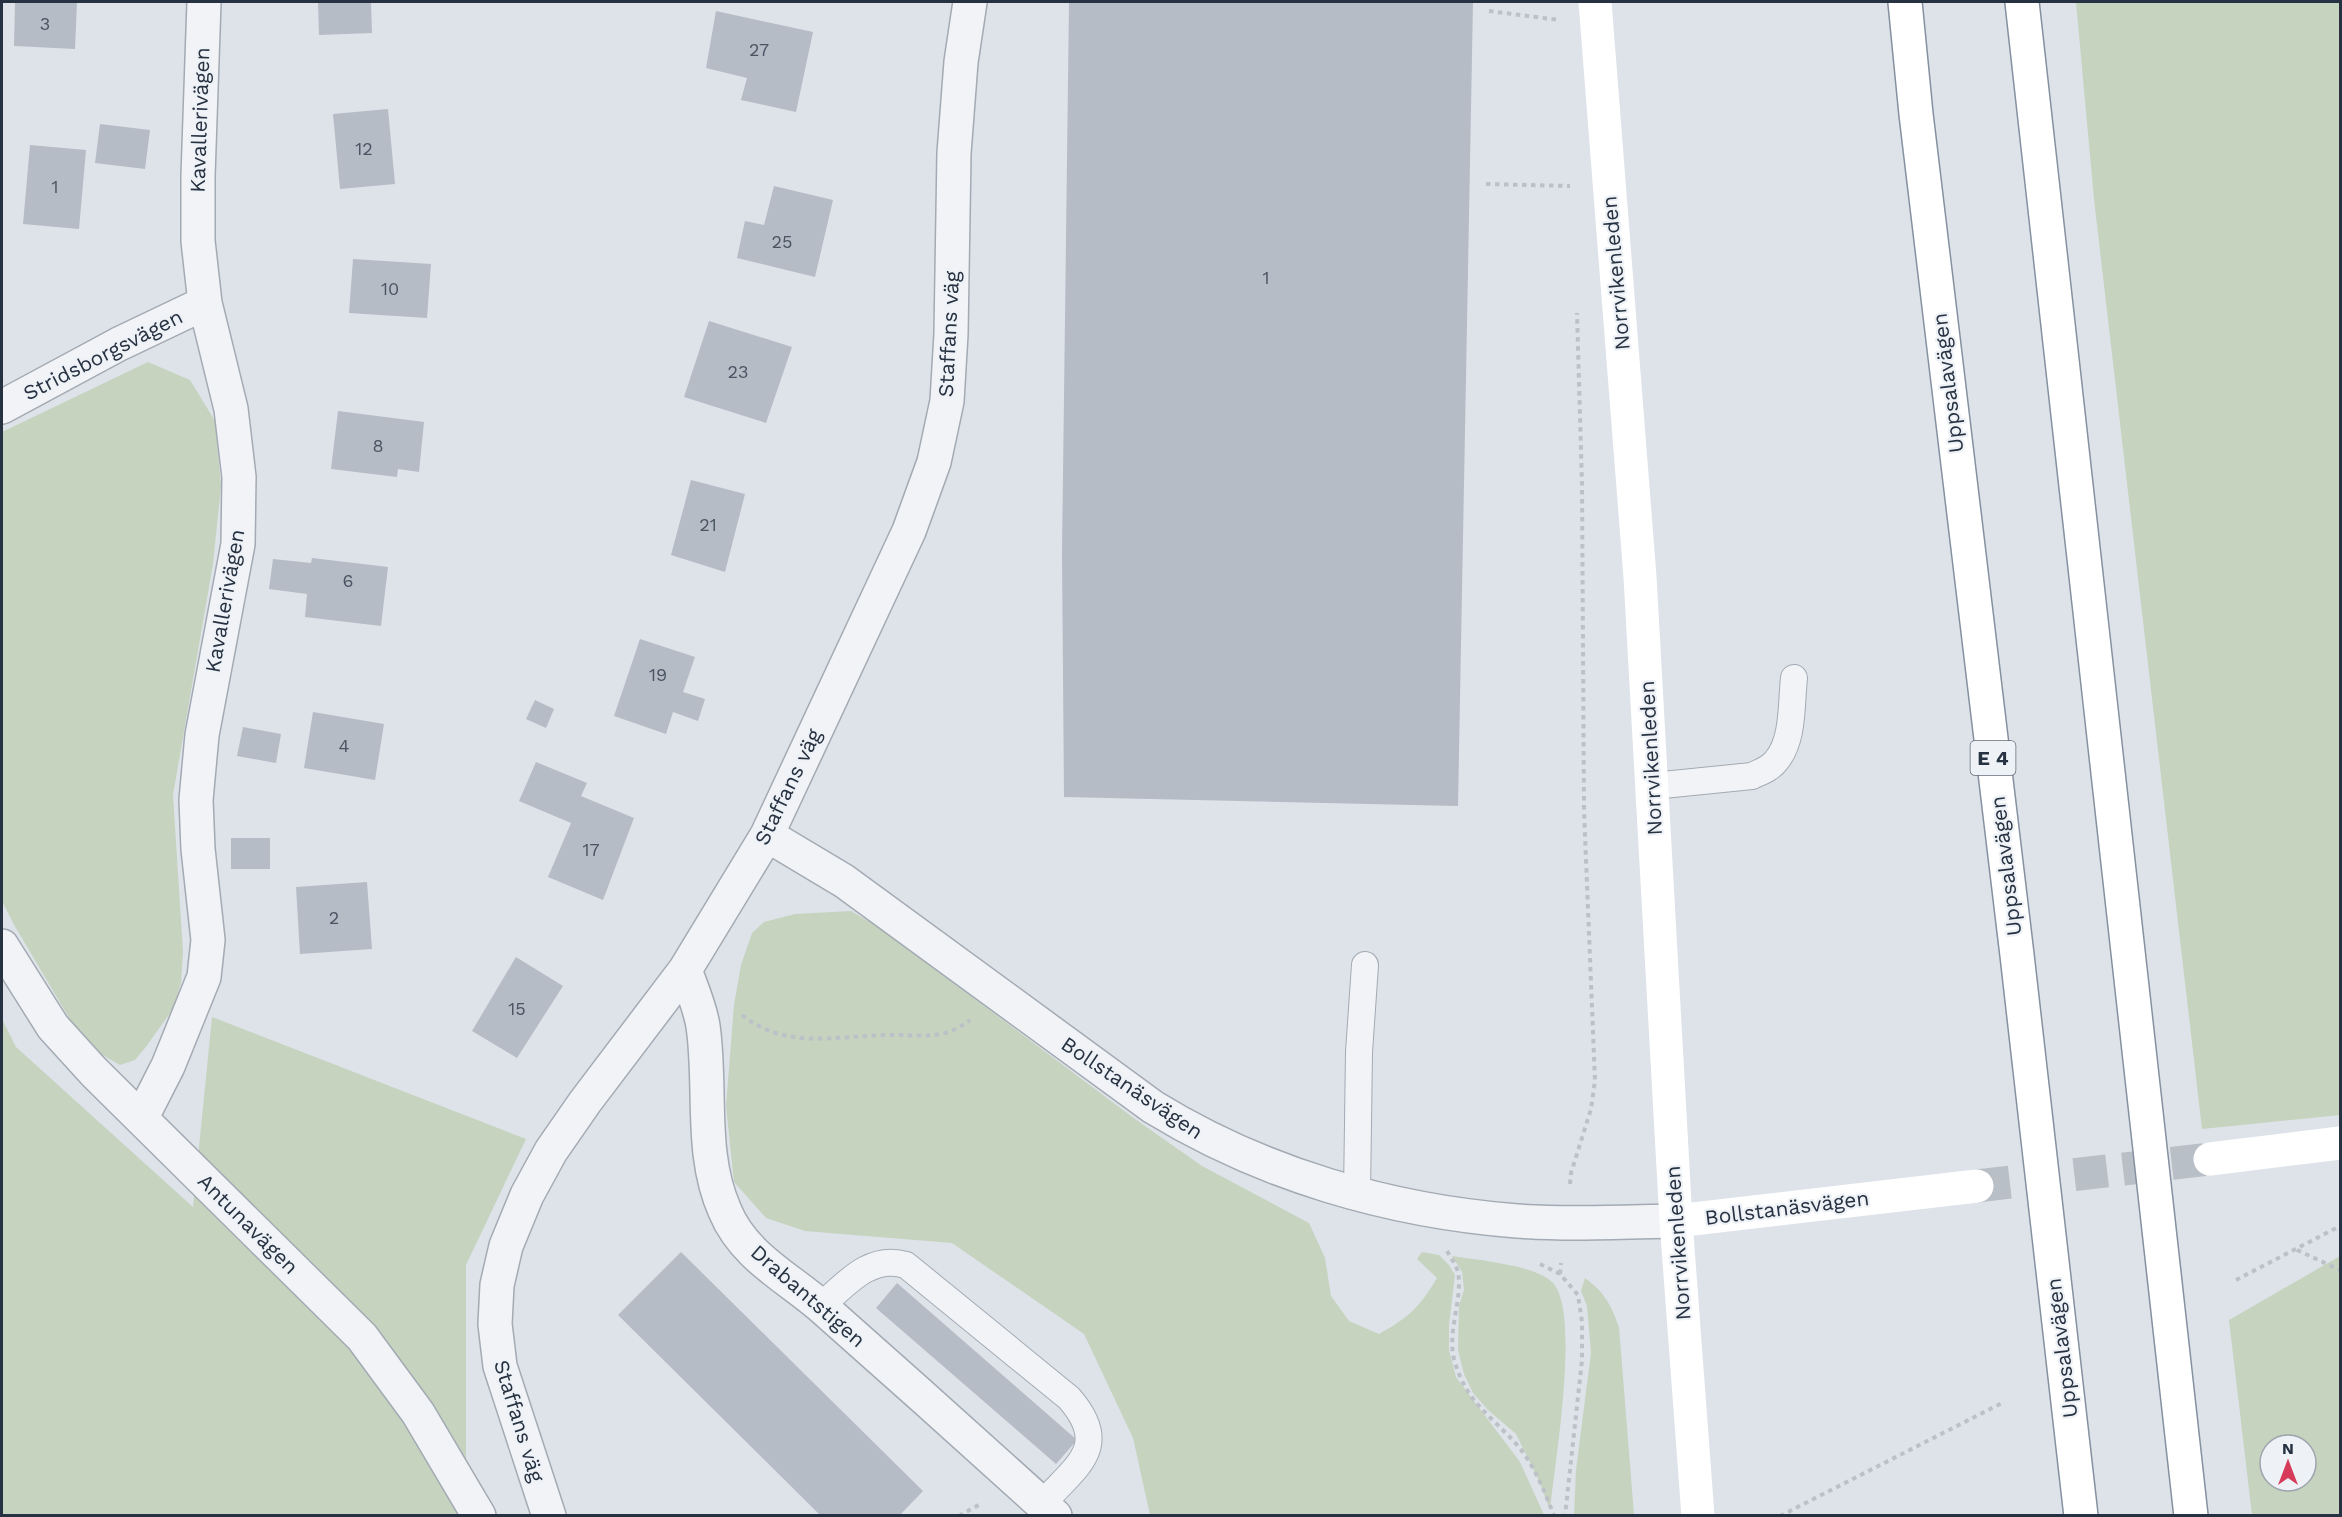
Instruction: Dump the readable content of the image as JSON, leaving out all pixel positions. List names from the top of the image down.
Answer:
{
  "streets": {
    "main road": [
      "Norrvikenleden",
      "Uppsalavägen",
      "E 4",
      "Bollstanäsvägen"
    ],
    "street": [
      "Kavallerivägen",
      "Staffans väg",
      "Stridsborgsvägen",
      "Antunavägen",
      "Drabantstigen"
    ]
  },
  "crossings": [
    ["Kavallerivägen", "Stridsborgsvägen"],
    ["Kavallerivägen", "Antunavägen"],
    ["Norrvikenleden", "Bollstanäsvägen"],
    ["Staffans väg", "Bollstanäsvägen"],
    ["Staffans väg", "Drabantstigen"]
  ],
  "house_numbers": [
    "3",
    "27",
    "12",
    "1",
    "25",
    "1",
    "10",
    "23",
    "8",
    "21",
    "6",
    "19",
    "4",
    "17",
    "2",
    "15"
  ],
  "north": "top"
}
